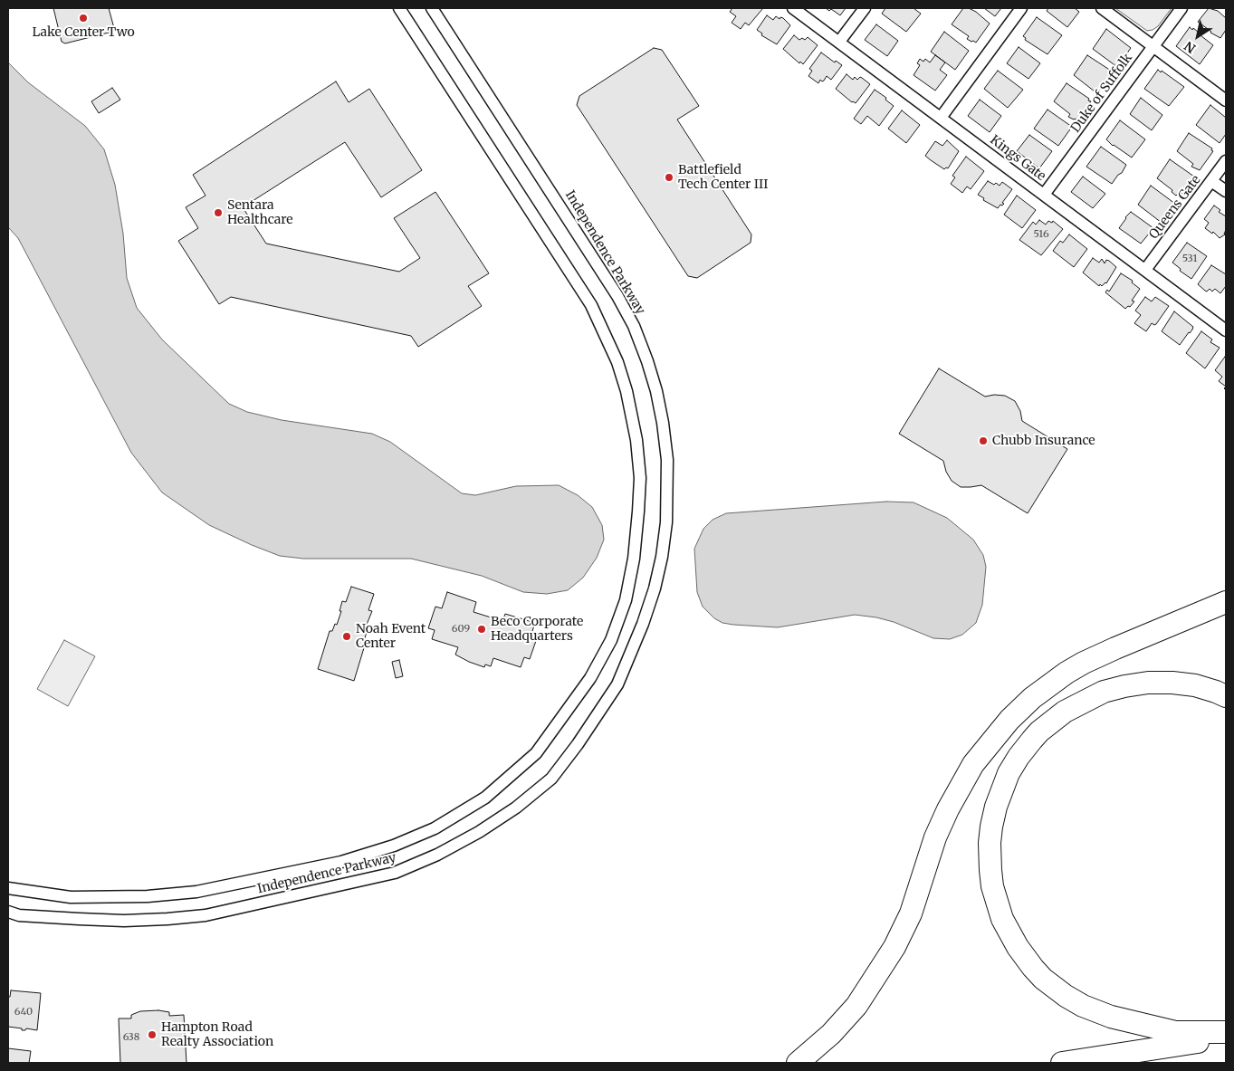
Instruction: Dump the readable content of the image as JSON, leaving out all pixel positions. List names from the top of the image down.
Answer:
{
  "streets": {
    "street": [
      "Duke of Suffolk",
      "Kings Gate",
      "Queens Gate",
      "Independence Parkway"
    ]
  },
  "crossings": [
    ["Duke of Suffolk", "Kings Gate"],
    ["Kings Gate", "Queens Gate"]
  ],
  "places": [
    "Lake Center Two",
    "Battlefield Tech Center III",
    "Sentara Healthcare",
    "Chubb Insurance",
    "Beco Corporate Headquarters",
    "Noah Event Center",
    "Hampton Road Realty Association"
  ],
  "house_numbers": [
    "516",
    "531",
    "609",
    "640",
    "638"
  ],
  "north": "bottom left"
}
